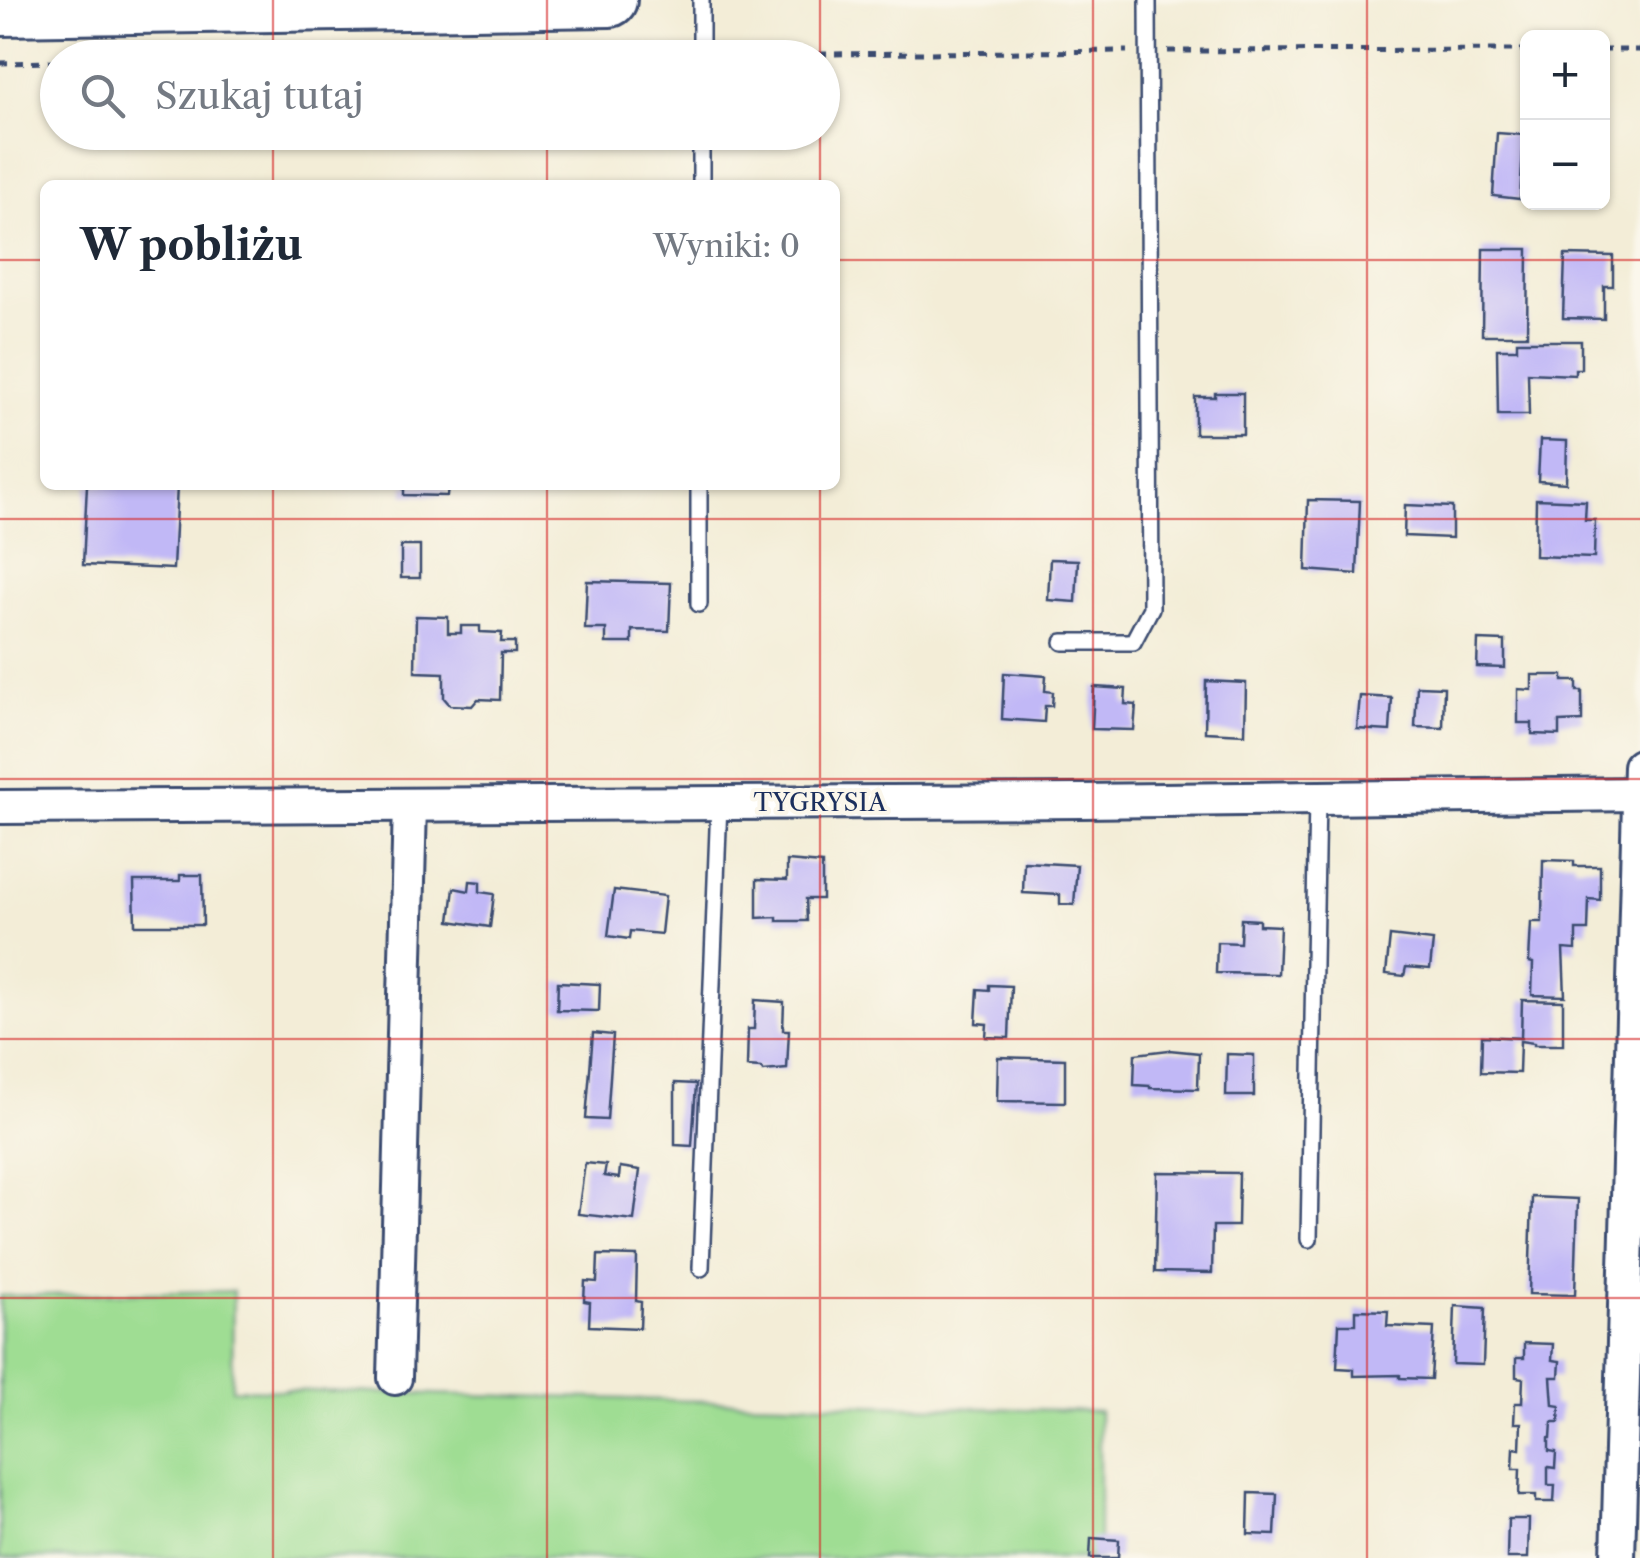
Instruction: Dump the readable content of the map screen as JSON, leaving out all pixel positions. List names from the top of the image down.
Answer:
{
  "streets": {
    "street": ["TYGRYSIA"]
  },
  "page": {
    "map_buttons": ["+", "−"],
    "search": "Szukaj tutaj",
    "heading": ["W pobliżu", "Wyniki: 0"]
  }
}
